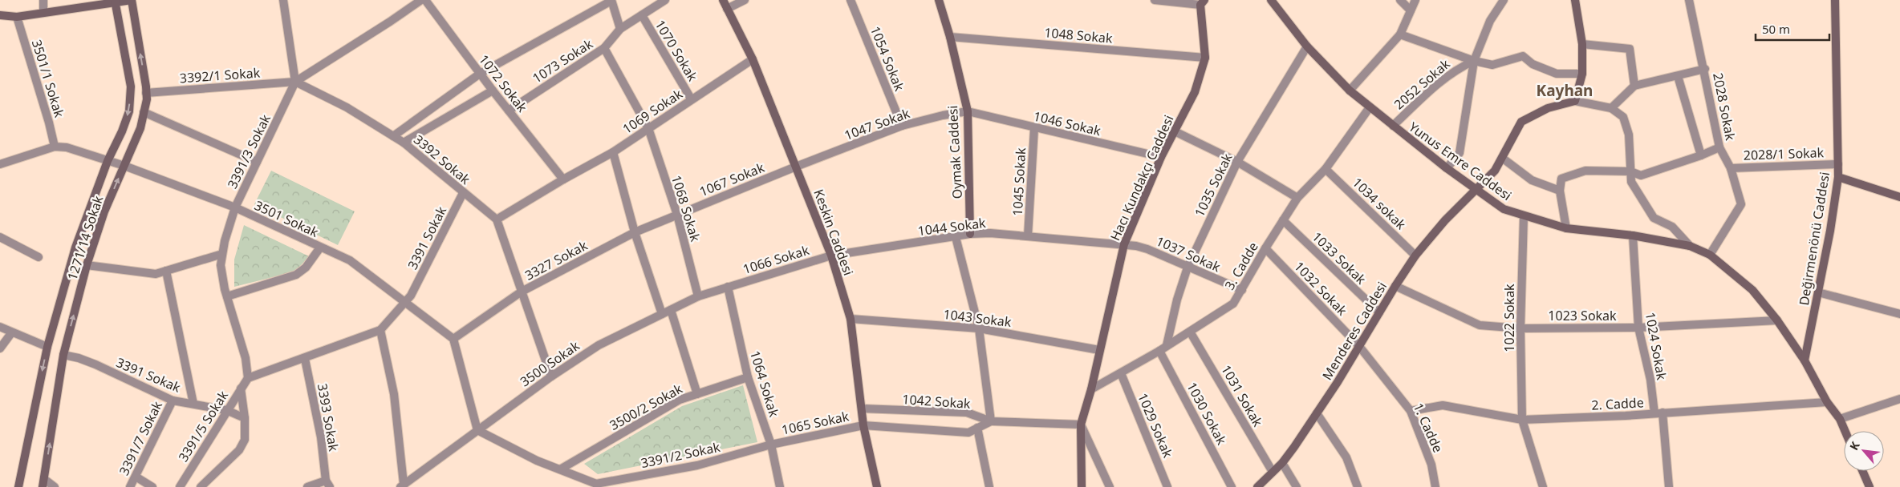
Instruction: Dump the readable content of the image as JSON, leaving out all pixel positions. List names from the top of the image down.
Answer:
{
  "streets": {
    "street": [
      "1048 Sokak",
      "1070 Sokak",
      "1054 Sokak",
      "1073 Sokak",
      "3392/1 Sokak",
      "3501/1 Sokak",
      "1072 Sokak",
      "2052 Sokak",
      "2028 Sokak",
      "1069 Sokak",
      "1046 Sokak",
      "1047 Sokak",
      "3391/3 Sokak",
      "Oymak Caddesi",
      "2028/1 Sokak",
      "3392 Sokak",
      "Yunus Emre Caddesi",
      "Hacı Kundakçı Caddesi",
      "1067 Sokak",
      "1045 Sokak",
      "1035 Sokak",
      "1034 sokak",
      "1068 Sokak",
      "3501 Sokak",
      "1044 Sokak",
      "Keskin Caddesi",
      "1271/14 Sokak",
      "3391 Sokak",
      "Değirmenönü Caddesi",
      "1037 Sokak",
      "1033 Sokak",
      "1066 Sokak",
      "3327 Sokak",
      "3. Cadde",
      "1032 Sokak",
      "1023 Sokak",
      "1043 Sokak",
      "1022 Sokak",
      "Menderes Caddesi",
      "1024 Sokak",
      "3500 Sokak",
      "1064 Sokak",
      "1031 Sokak",
      "1042 Sokak",
      "2. Cadde",
      "3500/2 Sokak",
      "1030 Sokak",
      "3393 Sokak",
      "1065 Sokak",
      "1029 Sokak",
      "3391/5 Sokak",
      "1. Cadde",
      "3391/7 Sokak",
      "3391/2 Sokak"
    ]
  },
  "crossings": [
    ["1048 Sokak", "Oymak Caddesi"],
    ["1048 Sokak", "Hacı Kundakçı Caddesi"],
    ["1070 Sokak", "1073 Sokak"],
    ["1070 Sokak", "1069 Sokak"],
    ["1054 Sokak", "1047 Sokak"],
    ["1073 Sokak", "1072 Sokak"],
    ["1073 Sokak", "3392 Sokak"],
    ["1073 Sokak", "1068 Sokak"],
    ["3392/1 Sokak", "3391/3 Sokak"],
    ["3392/1 Sokak", "3392 Sokak"],
    ["3392/1 Sokak", "1271/14 Sokak"],
    ["3501/1 Sokak", "3501 Sokak"],
    ["1072 Sokak", "1069 Sokak"],
    ["2052 Sokak", "Yunus Emre Caddesi"],
    ["2028 Sokak", "2028/1 Sokak"],
    ["2028 Sokak", "Yunus Emre Caddesi"],
    ["1069 Sokak", "3392 Sokak"],
    ["1069 Sokak", "1068 Sokak"],
    ["1069 Sokak", "Keskin Caddesi"],
    ["1046 Sokak", "1047 Sokak"],
    ["1046 Sokak", "Oymak Caddesi"],
    ["1046 Sokak", "Hacı Kundakçı Caddesi"],
    ["1046 Sokak", "1045 Sokak"],
    ["1047 Sokak", "Oymak Caddesi"],
    ["1047 Sokak", "1067 Sokak"],
    ["1047 Sokak", "Keskin Caddesi"],
    ["3391/3 Sokak", "3392 Sokak"],
    ["3391/3 Sokak", "3501 Sokak"],
    ["3391/3 Sokak", "3391 Sokak"],
    ["3391/3 Sokak", "3391/5 Sokak"],
    ["Oymak Caddesi", "1044 Sokak"],
    ["2028/1 Sokak", "Değirmenönü Caddesi"],
    ["3392 Sokak", "3391 Sokak"],
    ["Yunus Emre Caddesi", "1035 Sokak"],
    ["Yunus Emre Caddesi", "Değirmenönü Caddesi"],
    ["Yunus Emre Caddesi", "3. Cadde"],
    ["Yunus Emre Caddesi", "1023 Sokak"],
    ["Yunus Emre Caddesi", "1022 Sokak"],
    ["Yunus Emre Caddesi", "Menderes Caddesi"],
    ["Yunus Emre Caddesi", "1024 Sokak"],
    ["Yunus Emre Caddesi", "2. Cadde"],
    ["Hacı Kundakçı Caddesi", "1044 Sokak"],
    ["Hacı Kundakçı Caddesi", "1037 Sokak"],
    ["Hacı Kundakçı Caddesi", "3. Cadde"],
    ["Hacı Kundakçı Caddesi", "1043 Sokak"],
    ["Hacı Kundakçı Caddesi", "1042 Sokak"],
    ["1067 Sokak", "1068 Sokak"],
    ["1067 Sokak", "Keskin Caddesi"],
    ["1067 Sokak", "3327 Sokak"],
    ["1045 Sokak", "1044 Sokak"],
    ["1035 Sokak", "1037 Sokak"],
    ["1035 Sokak", "3. Cadde"],
    ["1034 sokak", "3. Cadde"],
    ["1034 sokak", "Menderes Caddesi"],
    ["1068 Sokak", "3327 Sokak"],
    ["1068 Sokak", "3500 Sokak"],
    ["3501 Sokak", "1271/14 Sokak"],
    ["3501 Sokak", "3391 Sokak"],
    ["3501 Sokak", "3327 Sokak"],
    ["1044 Sokak", "Keskin Caddesi"],
    ["1044 Sokak", "1037 Sokak"],
    ["1044 Sokak", "1066 Sokak"],
    ["Keskin Caddesi", "1066 Sokak"],
    ["Keskin Caddesi", "1043 Sokak"],
    ["Keskin Caddesi", "1042 Sokak"],
    ["Keskin Caddesi", "1065 Sokak"],
    ["1271/14 Sokak", "3391 Sokak"],
    ["3391 Sokak", "3393 Sokak"],
    ["3391 Sokak", "3391/5 Sokak"],
    ["3391 Sokak", "3391/7 Sokak"],
    ["1037 Sokak", "3. Cadde"],
    ["1033 Sokak", "3. Cadde"],
    ["1033 Sokak", "Menderes Caddesi"],
    ["1066 Sokak", "3500 Sokak"],
    ["1066 Sokak", "1064 Sokak"],
    ["3. Cadde", "1032 Sokak"],
    ["3. Cadde", "1031 Sokak"],
    ["3. Cadde", "1030 Sokak"],
    ["3. Cadde", "1029 Sokak"],
    ["1032 Sokak", "Menderes Caddesi"],
    ["1032 Sokak", "1. Cadde"],
    ["1023 Sokak", "1022 Sokak"],
    ["1023 Sokak", "Menderes Caddesi"],
    ["1023 Sokak", "1024 Sokak"],
    ["1022 Sokak", "2. Cadde"],
    ["Menderes Caddesi", "1031 Sokak"],
    ["Menderes Caddesi", "1. Cadde"],
    ["1024 Sokak", "2. Cadde"],
    ["3500 Sokak", "1064 Sokak"],
    ["1064 Sokak", "3500/2 Sokak"],
    ["1064 Sokak", "1065 Sokak"],
    ["1064 Sokak", "3391/2 Sokak"],
    ["1042 Sokak", "1065 Sokak"],
    ["2. Cadde", "1. Cadde"],
    ["1065 Sokak", "3391/2 Sokak"]
  ],
  "districts": ["Kayhan"],
  "scale_bar": "50 m",
  "north": "top left"
}
